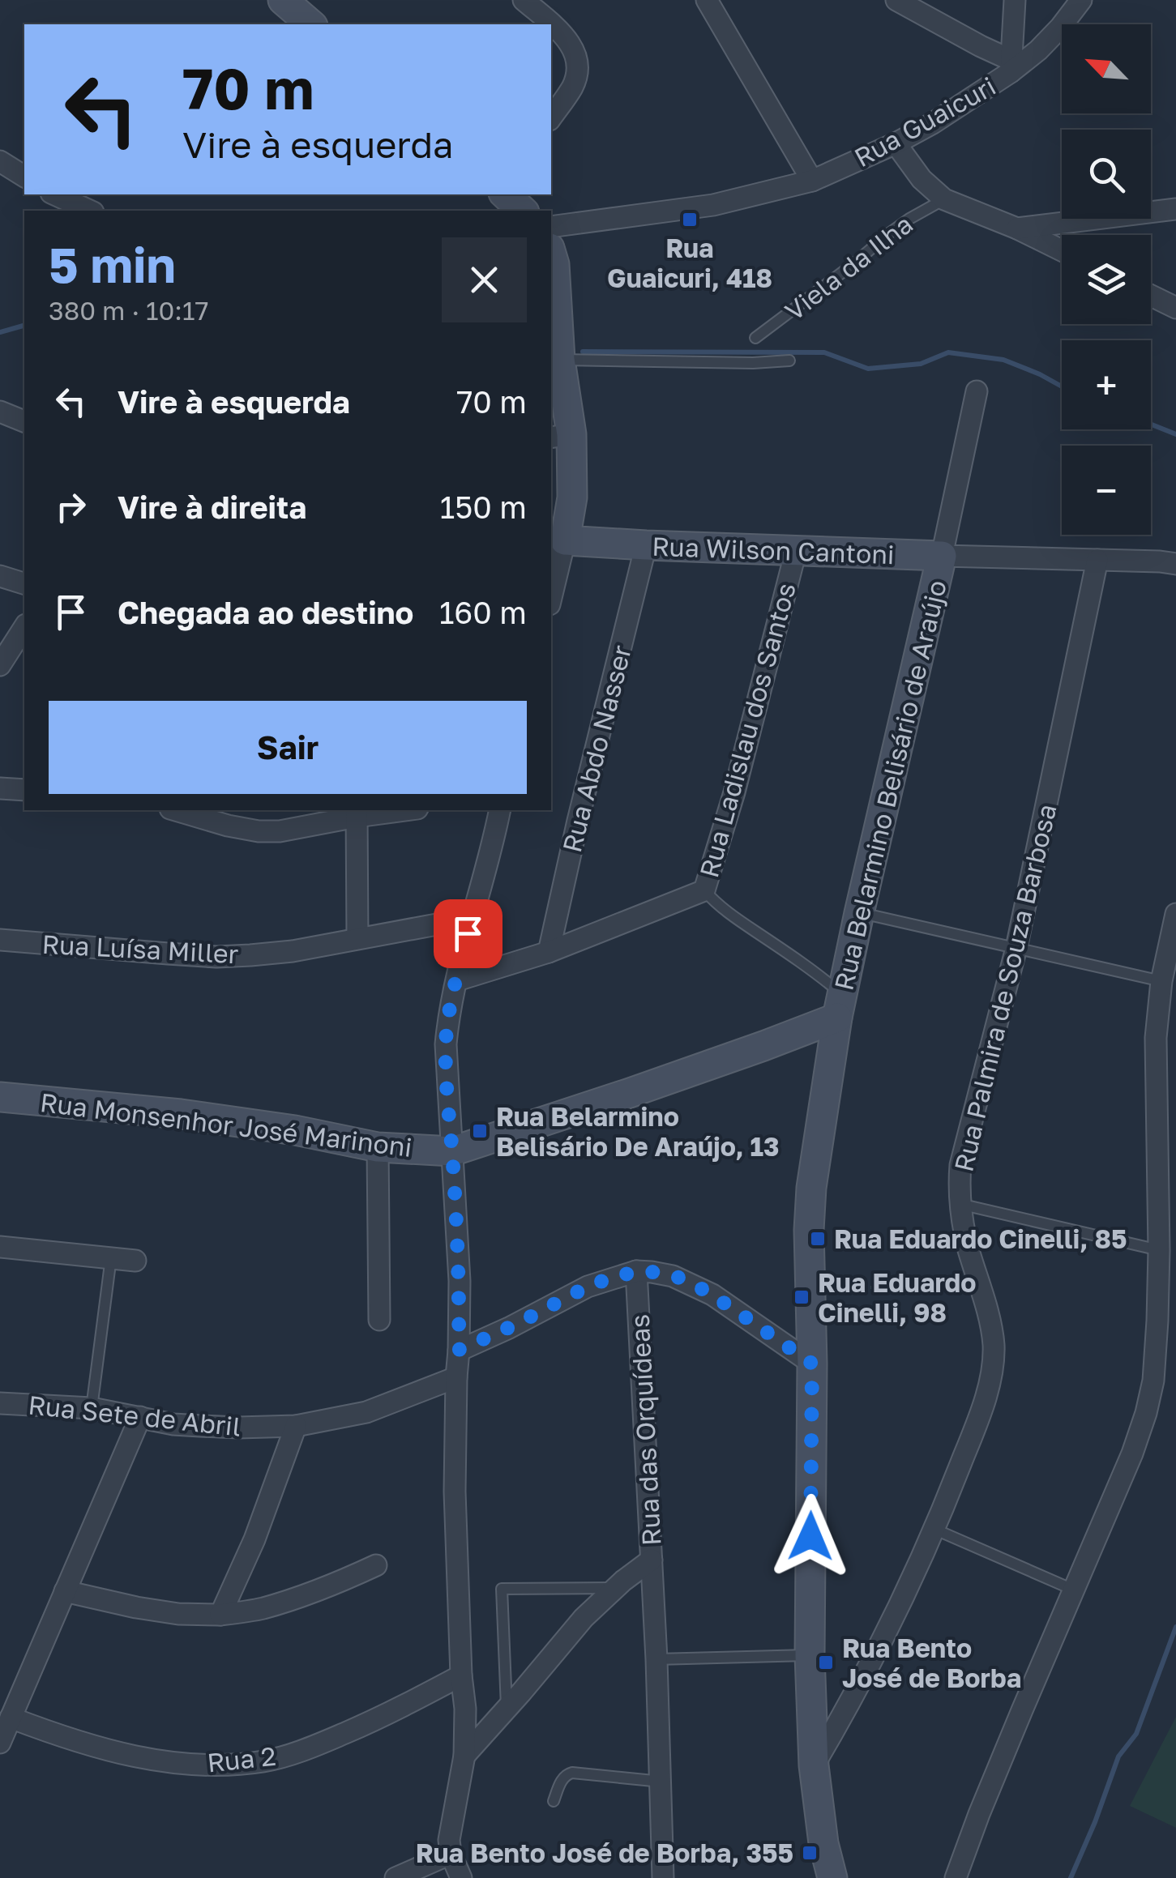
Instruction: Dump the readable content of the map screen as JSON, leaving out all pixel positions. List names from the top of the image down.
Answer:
{
  "streets": {
    "street": [
      "Rua Guaicuri",
      "Rua Wilson Cantoni",
      "Rua Ladislau dos Santos",
      "Rua Abdo Nasser",
      "Rua Belarmino Belisário de Araújo",
      "Rua Luísa Miller",
      "Rua Palmira de Souza Barbosa",
      "Rua Monsenhor José Marinoni",
      "Rua Sete de Abril",
      "Rua das Orquídeas",
      "Rua 2"
    ],
    "lane": ["Viela da Ilha"]
  },
  "crossings": [
    ["Rua Wilson Cantoni", "Rua Ladislau dos Santos"],
    ["Rua Wilson Cantoni", "Rua Abdo Nasser"],
    ["Rua Wilson Cantoni", "Rua Belarmino Belisário de Araújo"],
    ["Rua Wilson Cantoni", "Rua Palmira de Souza Barbosa"],
    ["Rua Ladislau dos Santos", "Rua Abdo Nasser"],
    ["Rua Belarmino Belisário de Araújo", "Rua Monsenhor José Marinoni"]
  ],
  "places": {
    "transit": [
      "Rua Guaicuri, 418",
      "Rua Belarmino Belisário De Araújo, 13",
      "Rua Eduardo Cinelli, 85",
      "Rua Eduardo Cinelli, 98",
      "Rua Bento José de Borba",
      "Rua Bento José de Borba, 355"
    ]
  },
  "north": "top left",
  "page": {
    "map_buttons": ["+", "−"],
    "turn": ["70 m", "Vire à esquerda"],
    "heading": ["5 min", "380 m · 10:17"],
    "list": [
      {
        "name": "Vire à esquerda",
        "value": "70 m"
      },
      {
        "name": "Vire à direita",
        "value": "150 m"
      },
      {
        "name": "Chegada ao destino",
        "value": "160 m"
      }
    ],
    "buttons": "Sair"
  }
}
